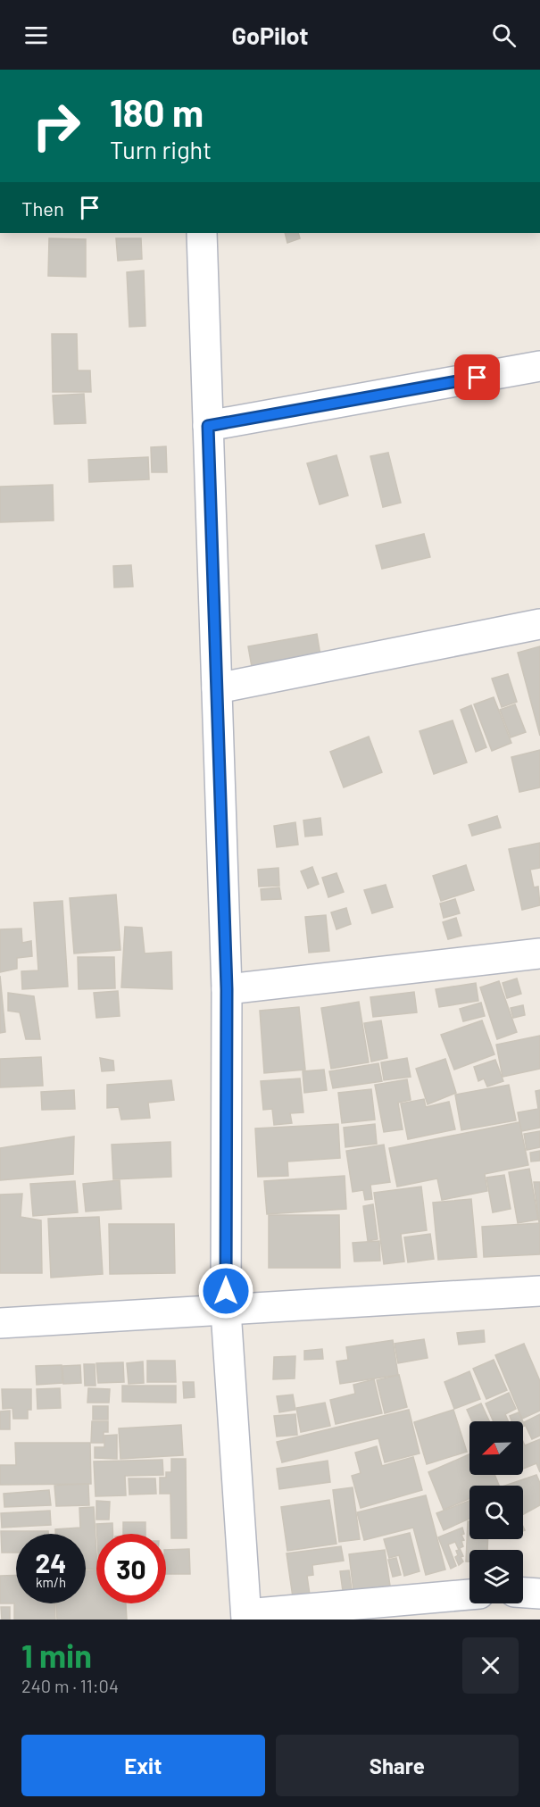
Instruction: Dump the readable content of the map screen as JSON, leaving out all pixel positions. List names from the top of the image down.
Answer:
{
  "north": "bottom left",
  "page": {
    "header": "GoPilot",
    "turn": ["180 m", "Turn right"],
    "then": "Then",
    "speed": "24 km/h",
    "limit": "30",
    "heading": ["1 min", "240 m · 11:04"],
    "buttons": ["Exit", "Share"]
  }
}
